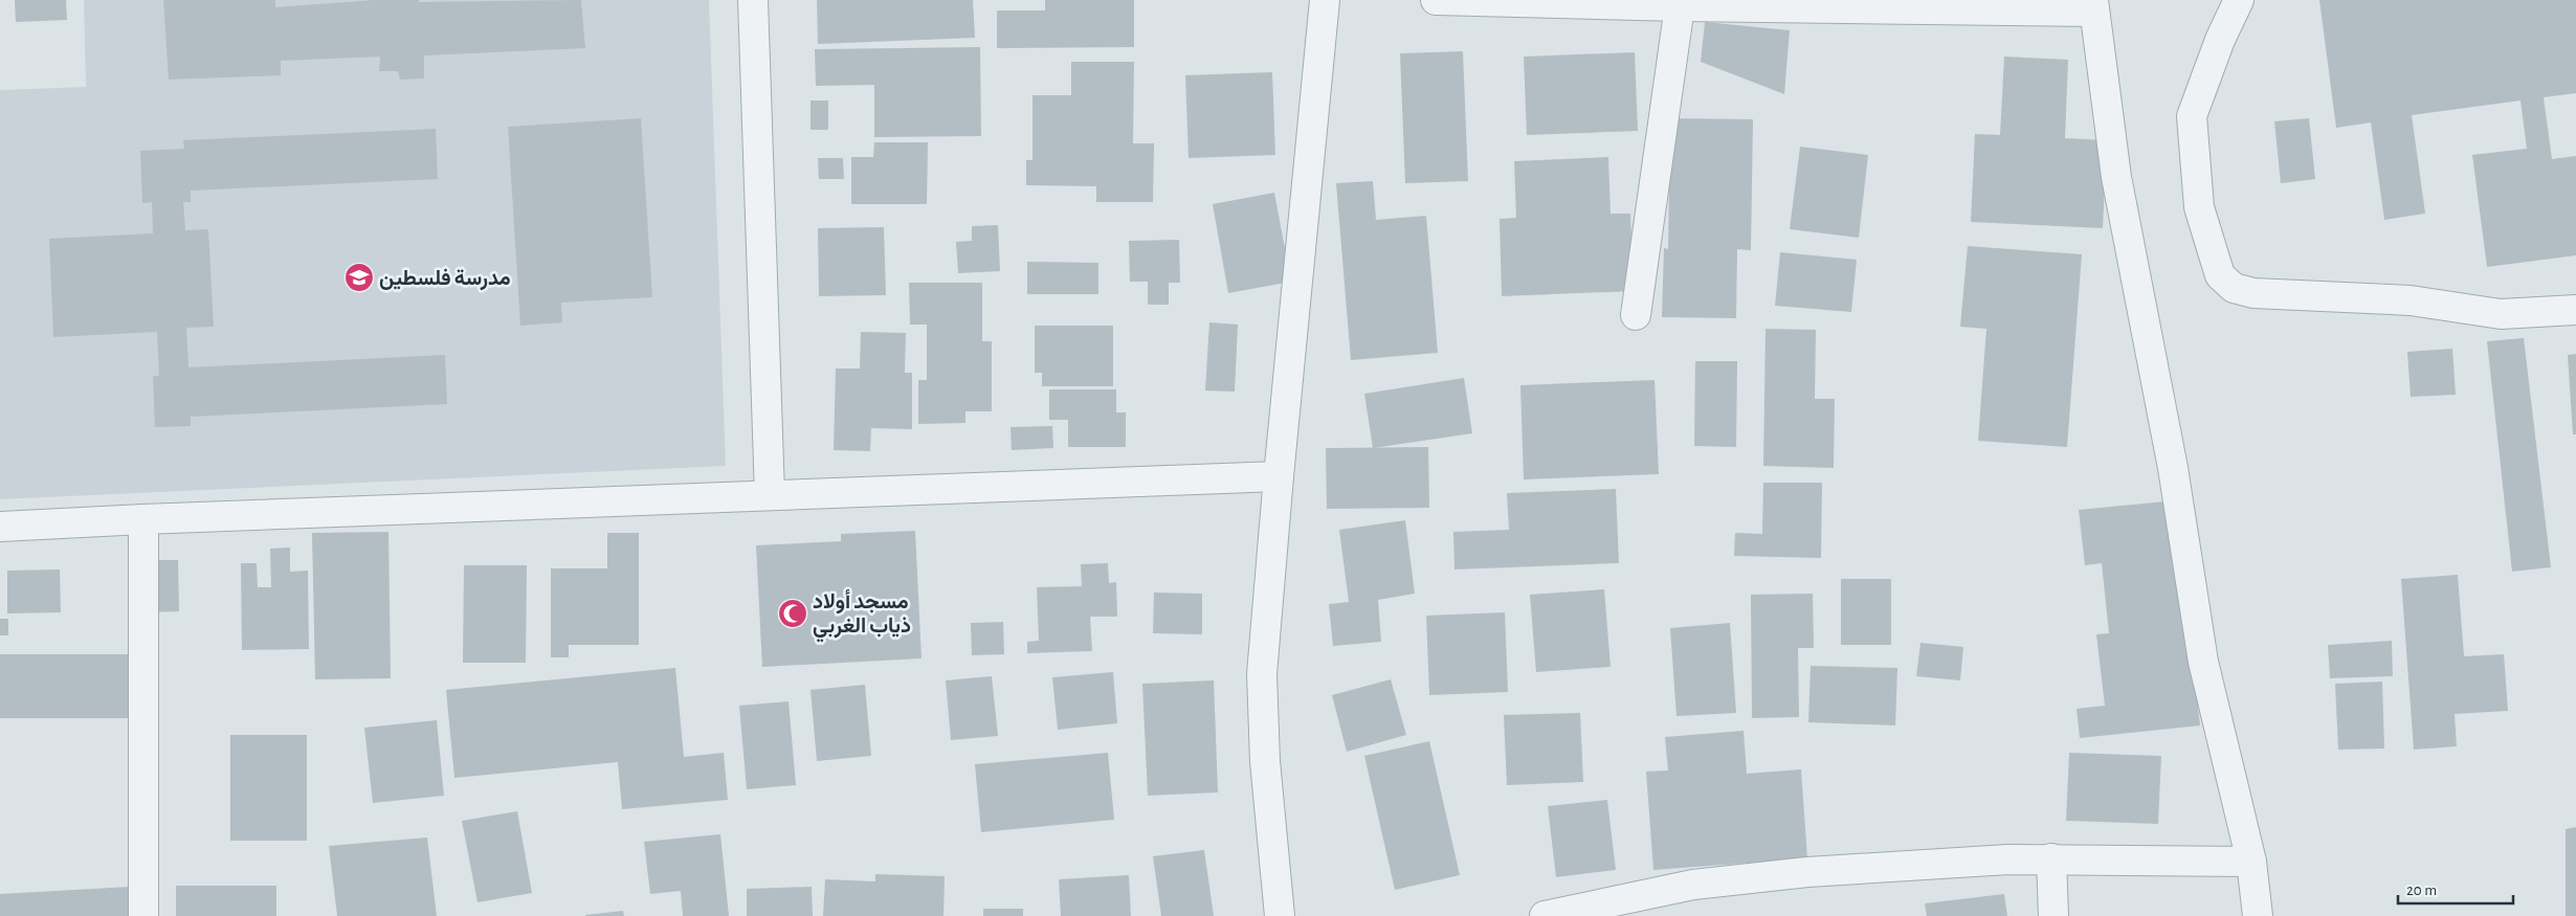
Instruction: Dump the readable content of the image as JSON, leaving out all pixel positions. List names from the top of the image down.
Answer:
{
  "places": {
    "school or university": ["مدرسة فلسطين"],
    "mosque": ["مسجد أولاد ذياب الغربي"]
  },
  "scale_bar": "20 m"
}
